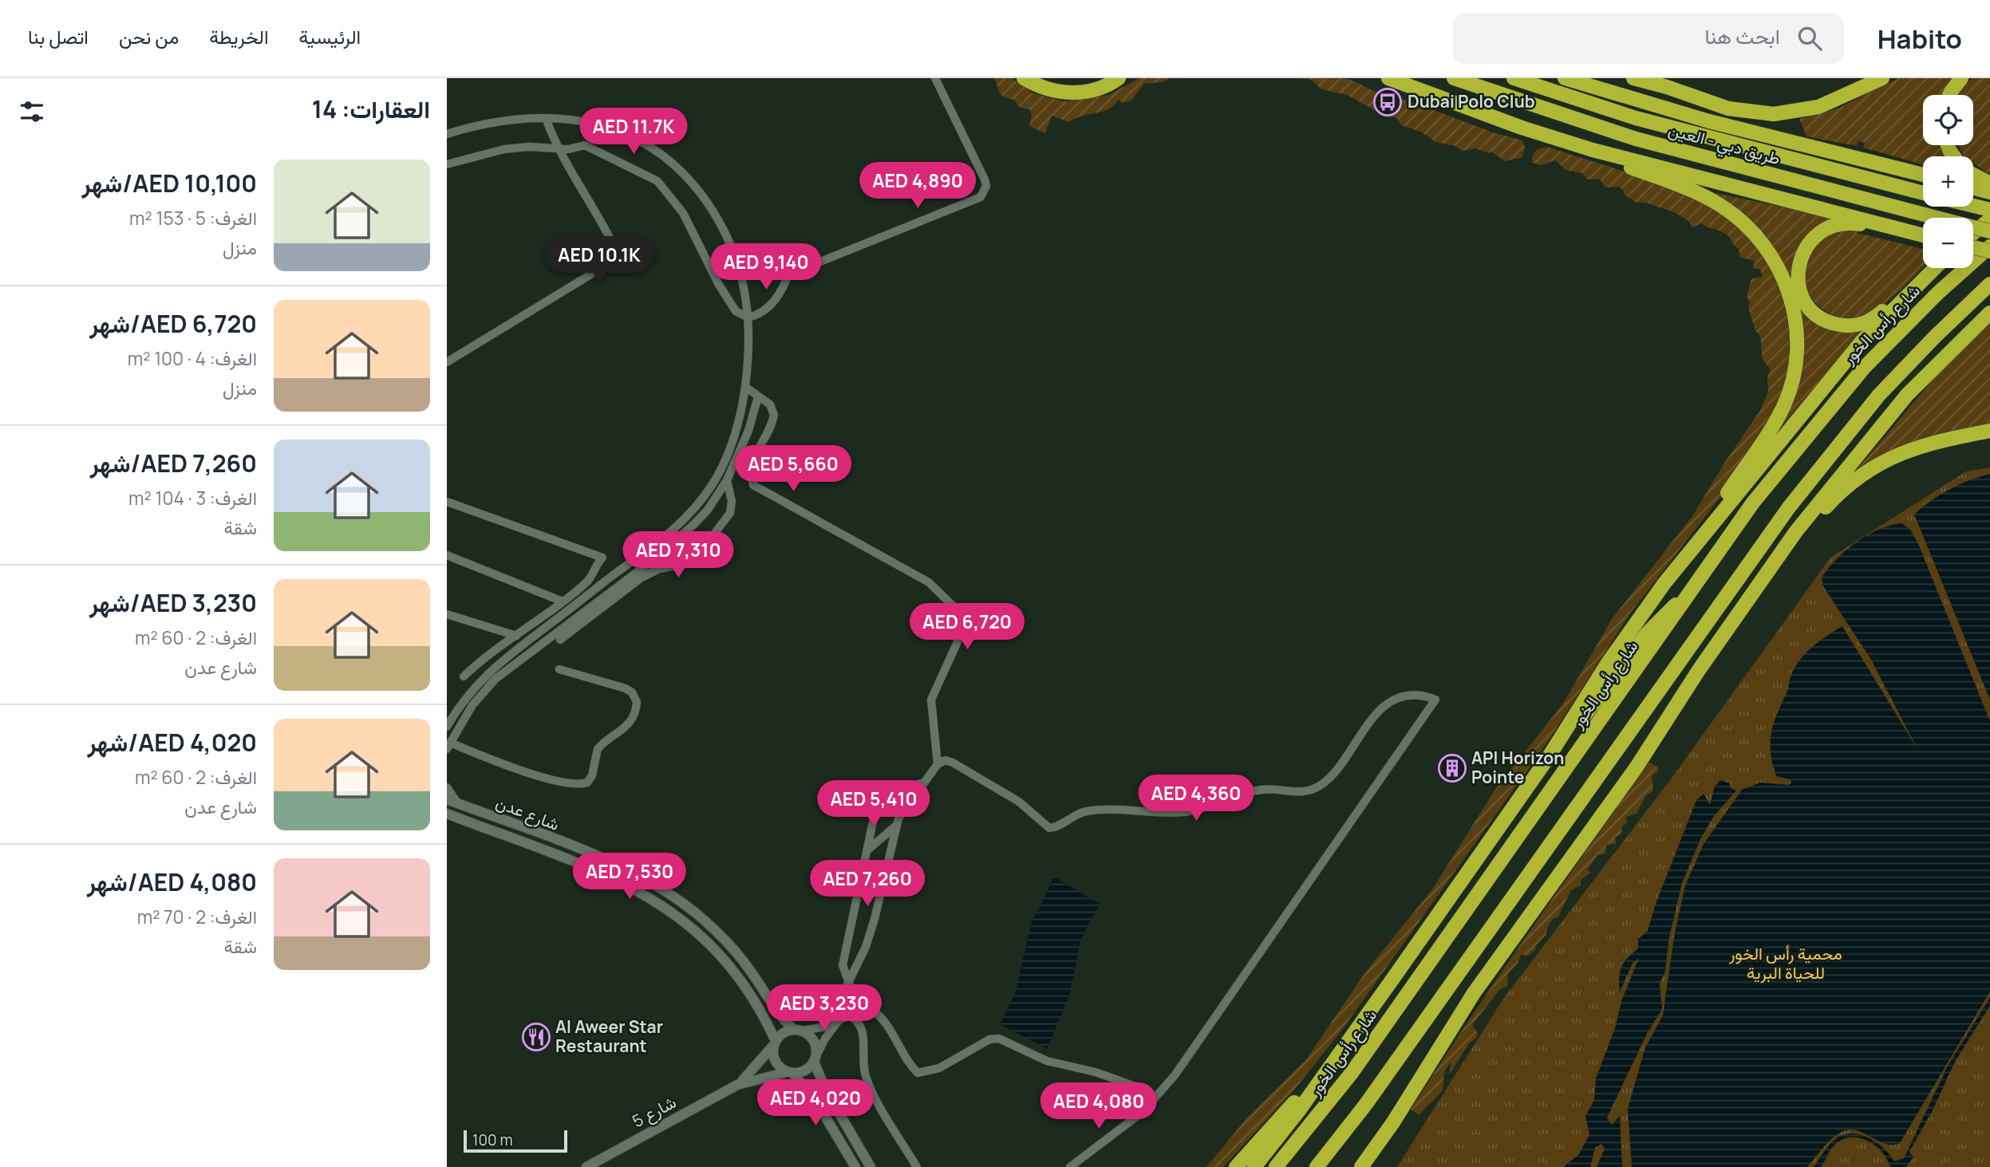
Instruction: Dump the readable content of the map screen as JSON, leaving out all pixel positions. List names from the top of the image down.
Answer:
{
  "streets": {
    "highway": ["طريق دبي - العين", "شارع رأس الخور"],
    "street": ["شارع عدن", "شارع 5"]
  },
  "crossings": [
    ["شارع عدن", "شارع 5"]
  ],
  "parks": ["محمية رأس الخور للحياة البرية"],
  "places": {
    "bus stop": ["Dubai Polo Club"],
    "building": ["API Horizon Pointe"],
    "restaurant": ["Al Aweer Star Restaurant"]
  },
  "scale_bar": "100 m",
  "page": {
    "header": "Habito",
    "search": "ابحث هنا",
    "nav": [
      "الرئيسية",
      "الخريطة",
      "من نحن",
      "اتصل بنا"
    ],
    "heading": "العقارات: 14",
    "map_buttons": ["+", "−"],
    "price": [
      "AED 11.7K",
      "AED 4,890",
      "AED 10.1K",
      "AED 9,140",
      "AED 5,660",
      "AED 7,310",
      "AED 6,720",
      "AED 4,360",
      "AED 5,410",
      "AED 7,530",
      "AED 7,260",
      "AED 3,230",
      "AED 4,020",
      "AED 4,080"
    ],
    "list": [
      {
        "name": "AED 10,100/شهر",
        "note": "الغرف: 5 · 153 m² · منزل"
      },
      {
        "name": "AED 6,720/شهر",
        "note": "الغرف: 4 · 100 m² · منزل"
      },
      {
        "name": "AED 7,260/شهر",
        "note": "الغرف: 3 · 104 m² · شقة"
      },
      {
        "name": "AED 3,230/شهر",
        "note": "الغرف: 2 · 60 m² · شارع عدن"
      },
      {
        "name": "AED 4,020/شهر",
        "note": "الغرف: 2 · 60 m² · شارع عدن"
      },
      {
        "name": "AED 4,080/شهر",
        "note": "الغرف: 2 · 70 m² · شقة"
      }
    ],
    "scale": "100 m"
  }
}
